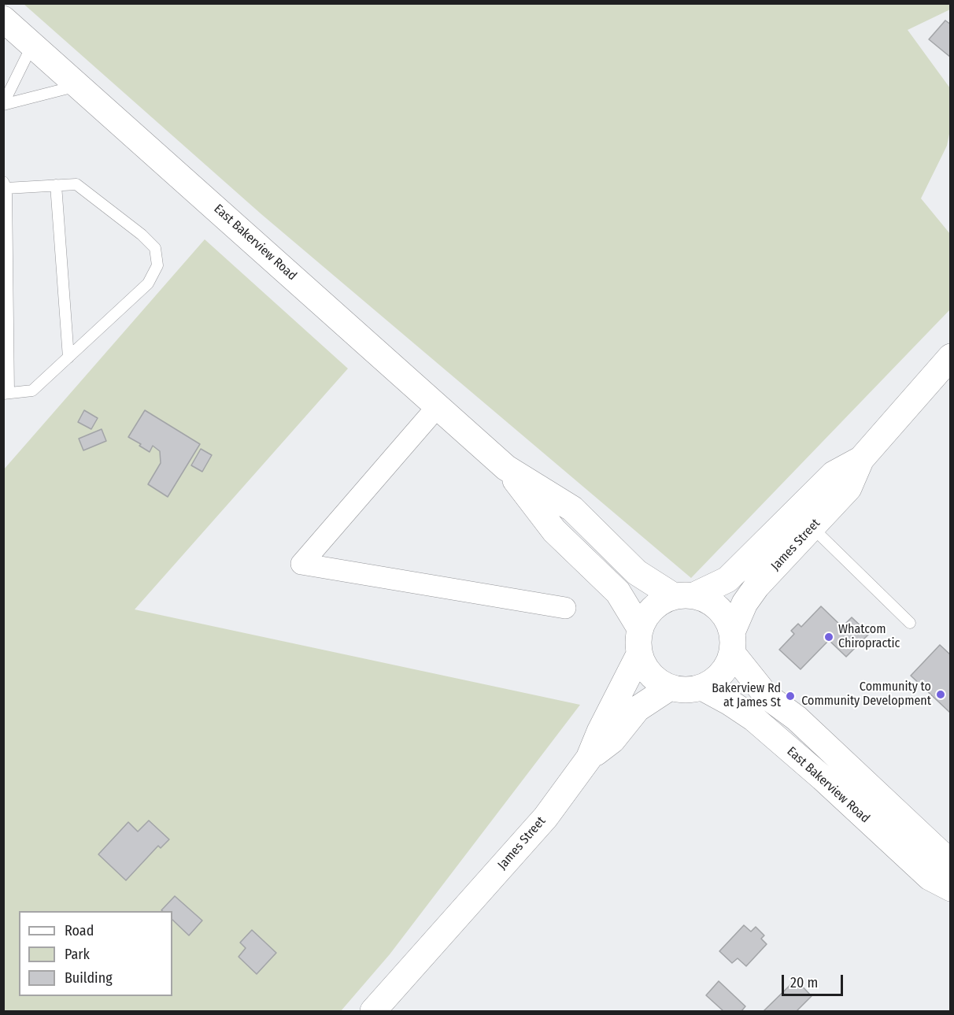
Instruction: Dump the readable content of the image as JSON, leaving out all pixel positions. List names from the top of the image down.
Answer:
{
  "streets": {
    "main road": ["East Bakerview Road", "James Street"]
  },
  "crossings": [
    ["East Bakerview Road", "James Street"]
  ],
  "places": ["Whatcom Chiropractic", "Community to Community Development", "Bakerview Rd at James St"],
  "legend": ["Road", "Park", "Building"],
  "scale_bar": "20 m"
}
